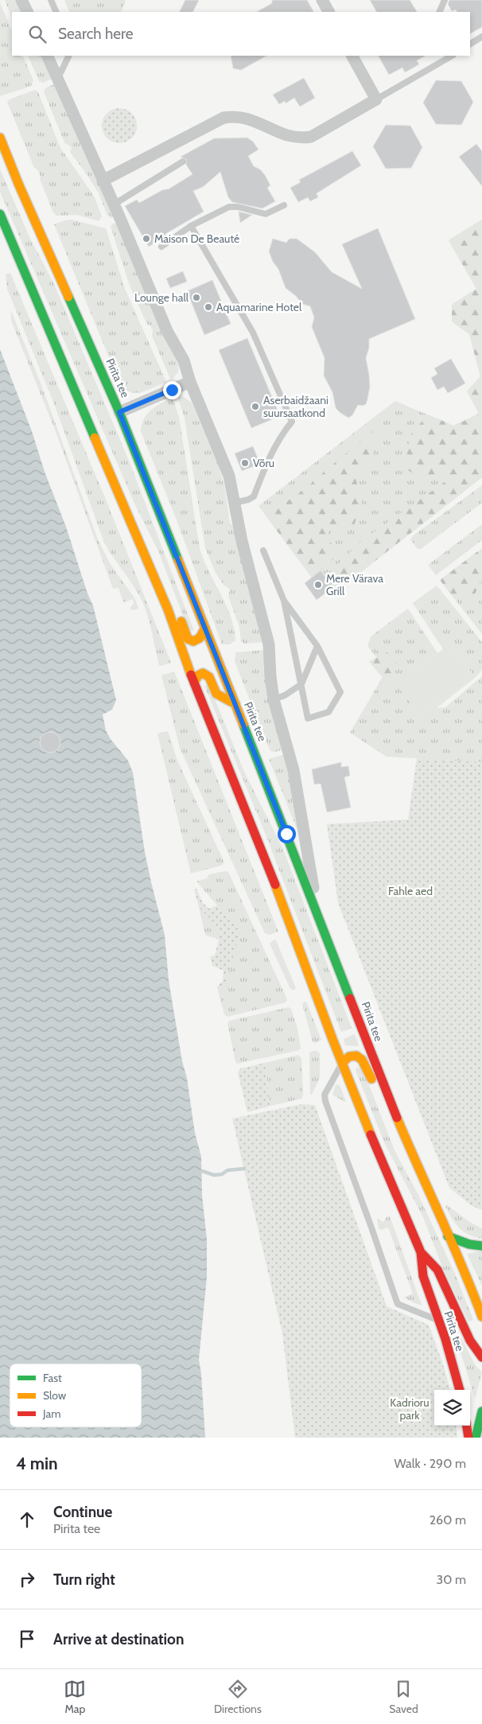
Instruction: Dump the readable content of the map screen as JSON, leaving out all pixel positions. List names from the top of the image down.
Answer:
{
  "streets": {
    "main road": ["Pirita tee"]
  },
  "parks": ["Fahle aed", "Kadrioru park"],
  "places": [
    "Maison De Beauté",
    "Lounge hall",
    "Aquamarine Hotel",
    "Aserbaidžaani suursaatkond",
    "Võru",
    "Mere Värava Grill"
  ],
  "legend": ["Fast", "Slow", "Jam"],
  "page": {
    "search": "Search here",
    "heading": ["4 min", "Walk · 290 m"],
    "list": [
      ["Continue", "Pirita tee", "260 m"],
      ["Turn right", "30 m"],
      "Arrive at destination"
    ],
    "nav": ["Map", "Directions", "Saved"]
  }
}
